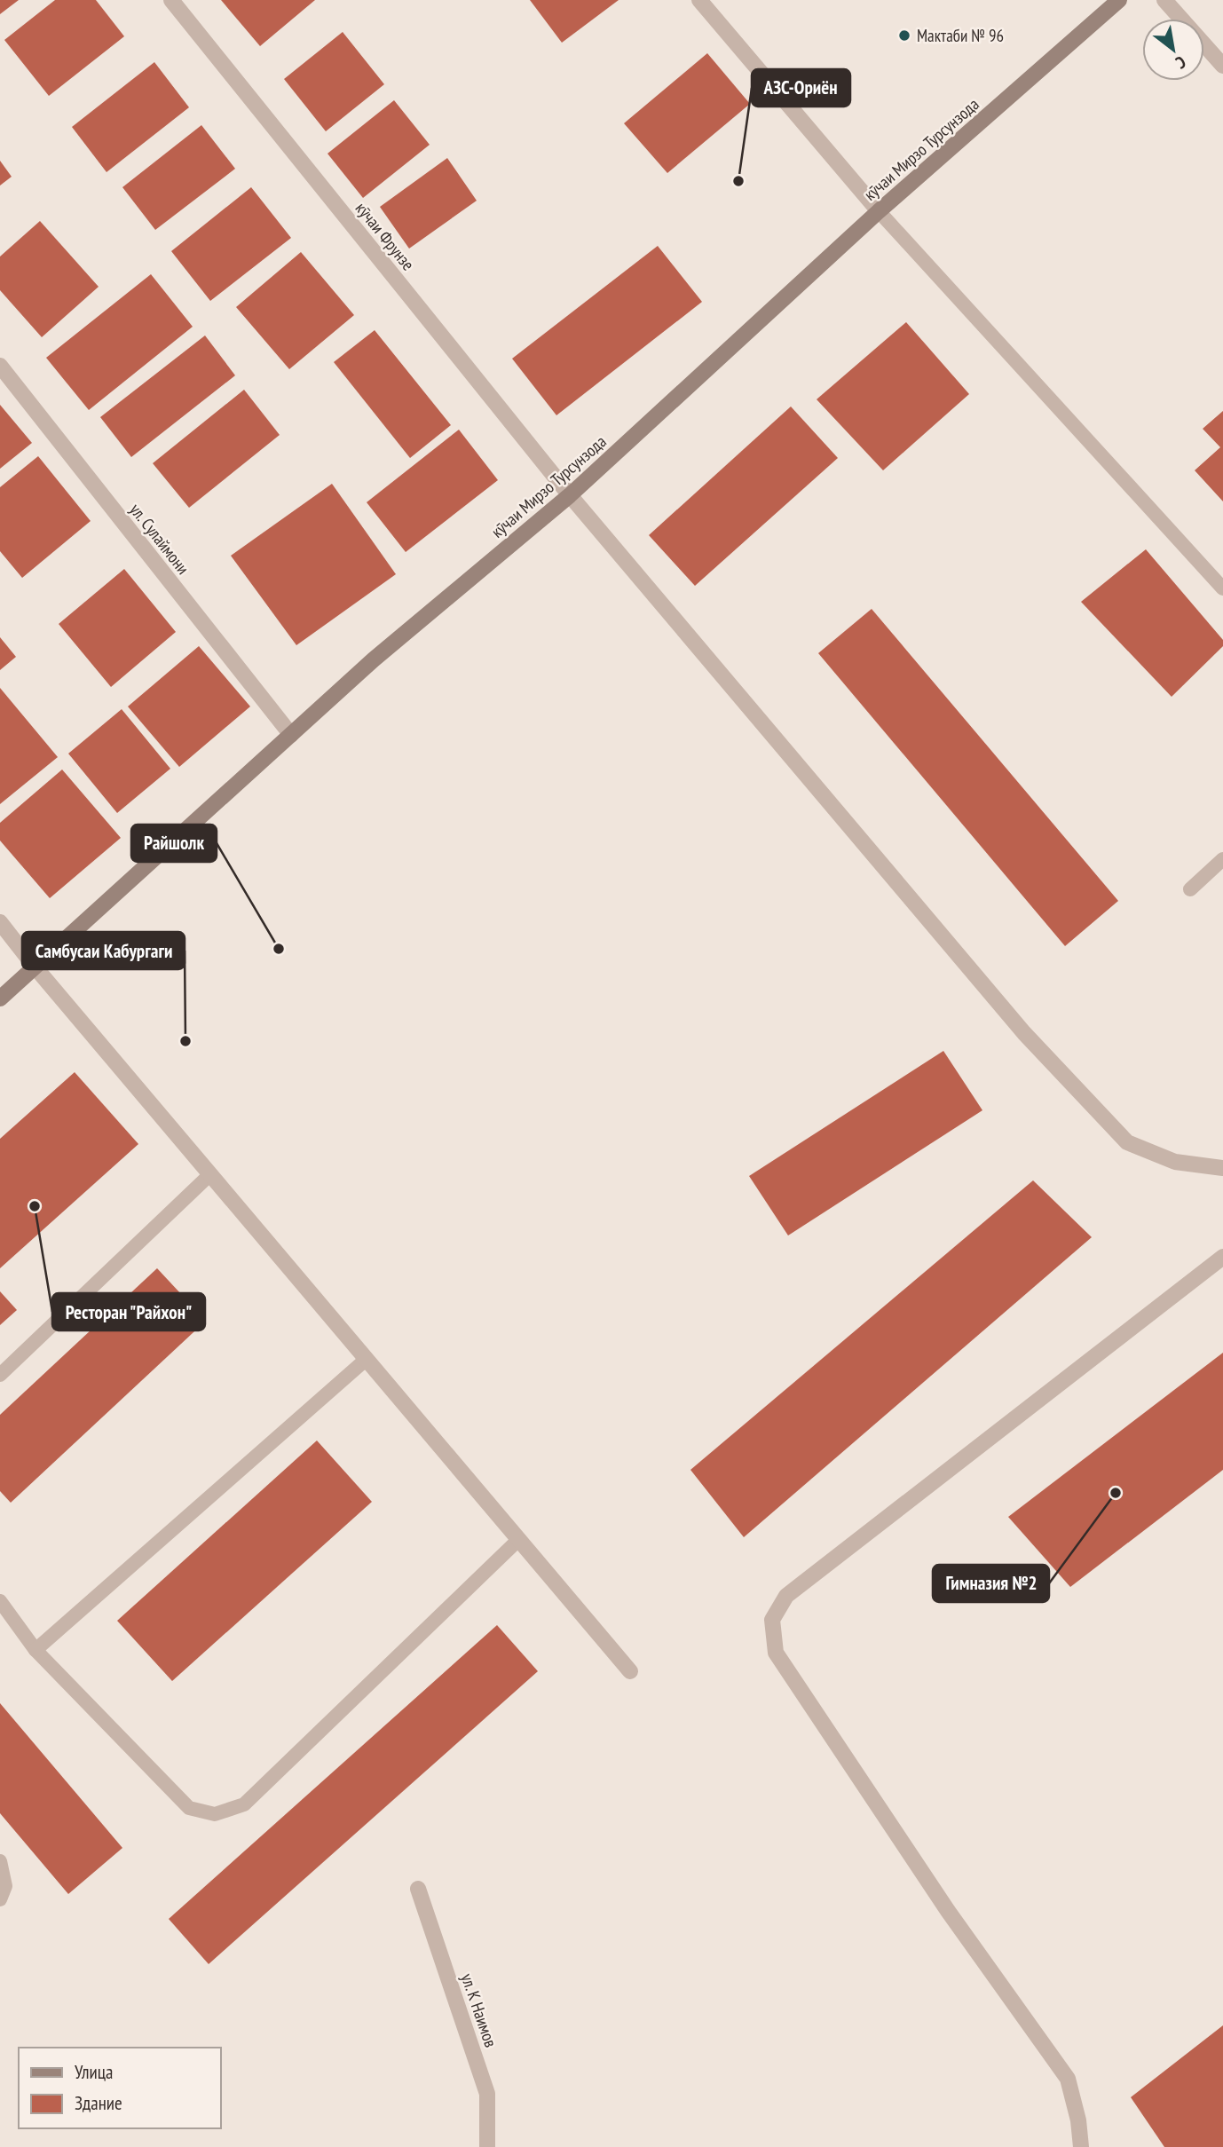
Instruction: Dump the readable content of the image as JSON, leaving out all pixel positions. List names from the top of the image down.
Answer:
{
  "streets": {
    "main road": ["кӯчаи Мирзо Турсунзода"],
    "street": ["кӯчаи Фрунзе", "ул. Сулаймони", "ул. К Наимов"]
  },
  "crossings": [
    ["кӯчаи Мирзо Турсунзода", "кӯчаи Фрунзе"],
    ["кӯчаи Мирзо Турсунзода", "ул. Сулаймони"]
  ],
  "places": [
    "Мактаби № 96",
    "АЗС-Ориён",
    "Райшолк",
    "Самбусаи Кабургаги",
    "Ресторан \"Райхон\"",
    "Гимназия №2"
  ],
  "legend": ["Улица", "Здание"],
  "north": "bottom right"
}
